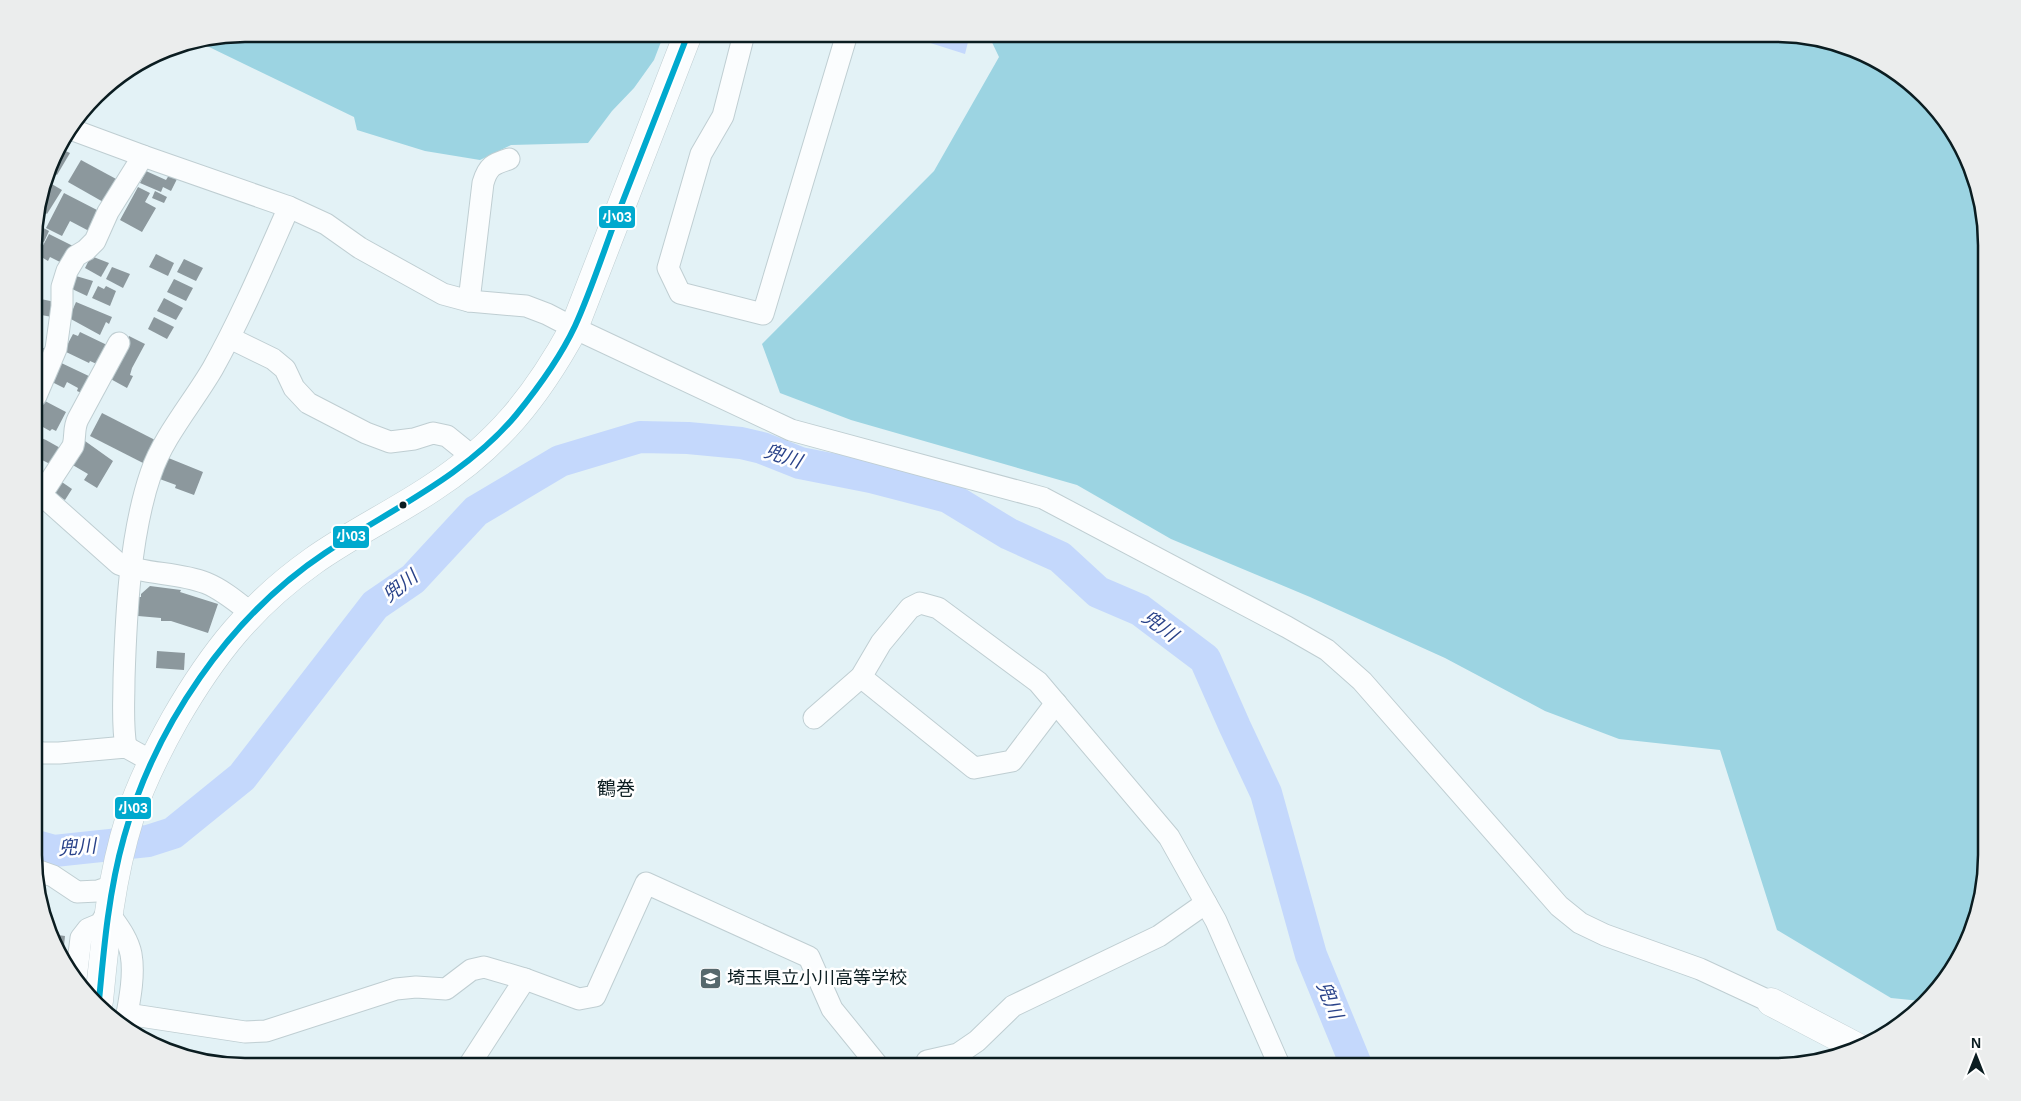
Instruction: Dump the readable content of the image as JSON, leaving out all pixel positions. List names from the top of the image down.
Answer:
{
  "districts": ["鶴巻"],
  "water": ["兜川"],
  "places": {
    "school or university": ["埼玉県立小川高等学校"]
  },
  "lines": ["transit line 小03"],
  "north": "top"
}
